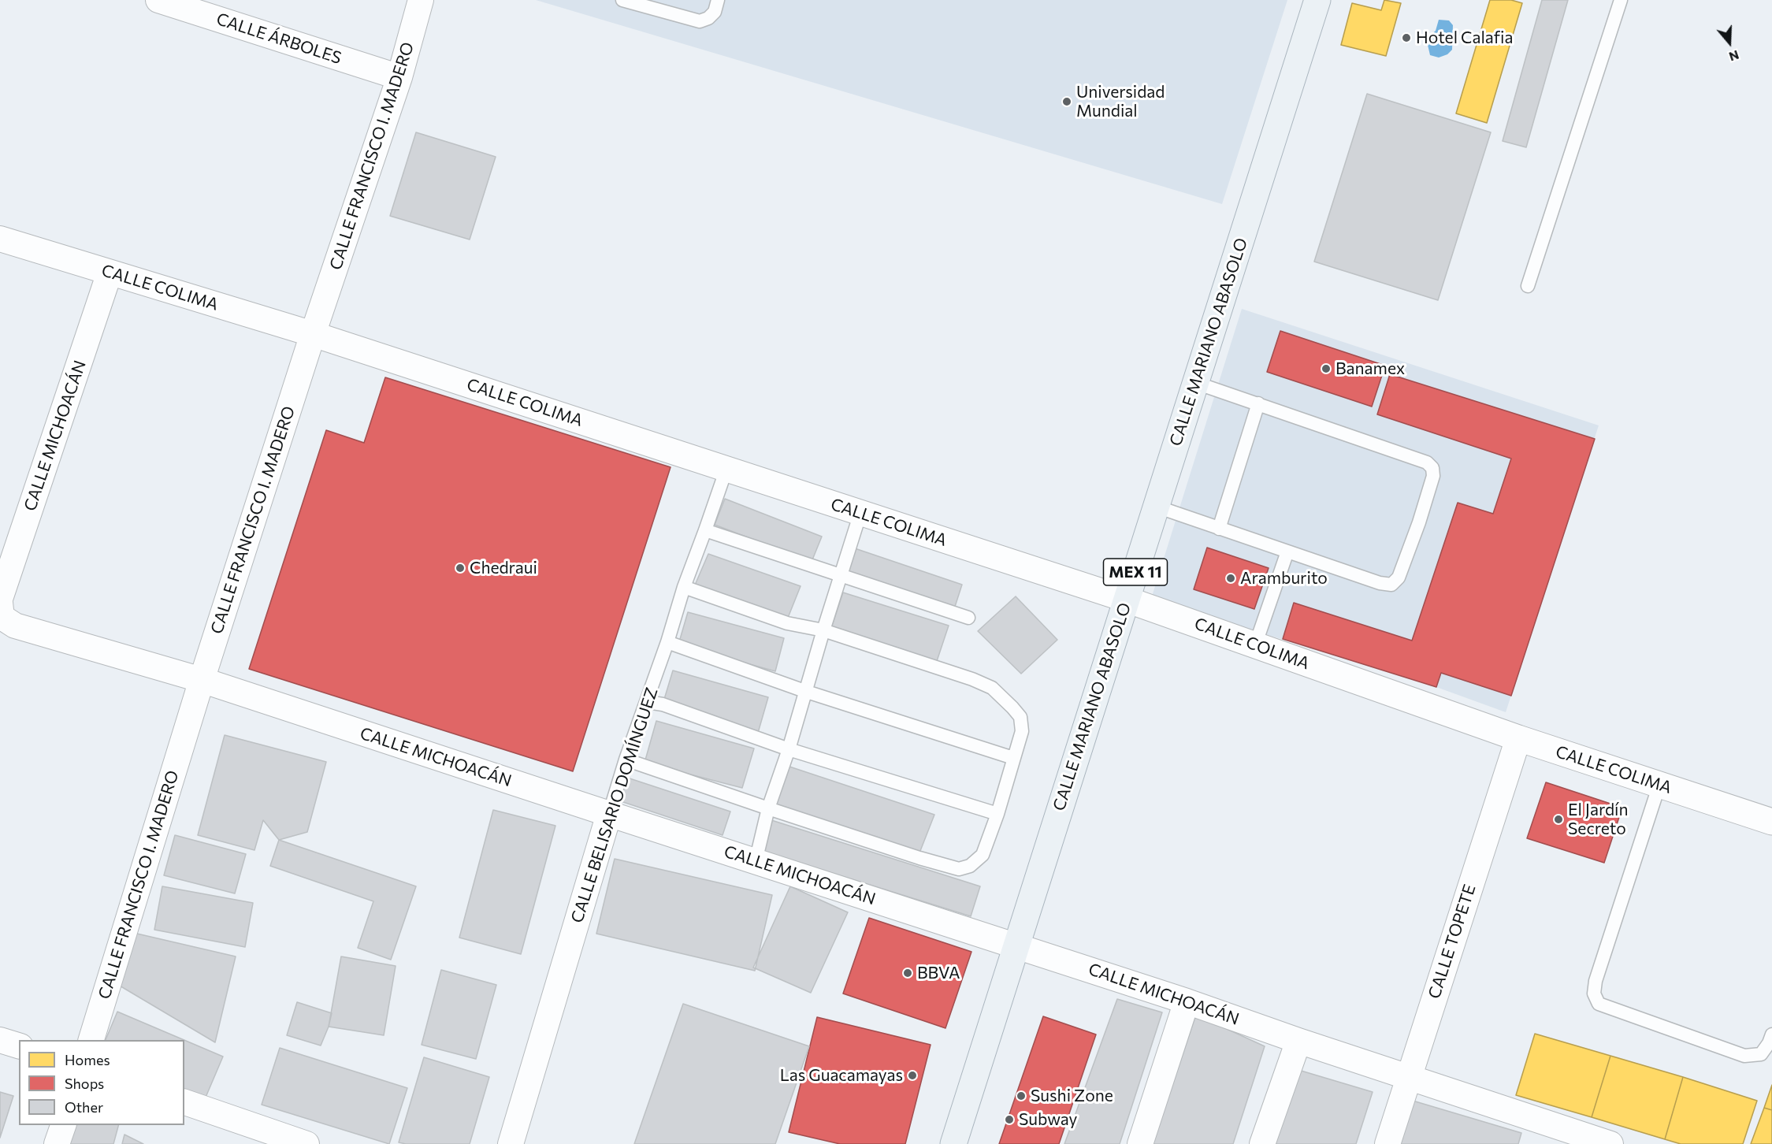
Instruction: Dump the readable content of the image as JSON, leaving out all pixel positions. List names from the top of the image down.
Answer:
{
  "streets": {
    "main road": ["CALLE MARIANO ABASOLO", "MEX 11"],
    "street": [
      "CALLE ÁRBOLES",
      "CALLE FRANCISCO I. MADERO",
      "CALLE COLIMA",
      "CALLE MICHOACÁN",
      "CALLE BELISARIO DOMÍNGUEZ",
      "CALLE TOPETE"
    ]
  },
  "crossings": [
    ["CALLE ÁRBOLES", "CALLE FRANCISCO I. MADERO"],
    ["CALLE FRANCISCO I. MADERO", "CALLE COLIMA"],
    ["CALLE FRANCISCO I. MADERO", "CALLE MICHOACÁN"],
    ["CALLE COLIMA", "CALLE MARIANO ABASOLO"],
    ["CALLE COLIMA", "CALLE MICHOACÁN"],
    ["CALLE COLIMA", "CALLE BELISARIO DOMÍNGUEZ"],
    ["CALLE COLIMA", "CALLE TOPETE"],
    ["CALLE MARIANO ABASOLO", "CALLE MICHOACÁN"],
    ["CALLE MICHOACÁN", "CALLE BELISARIO DOMÍNGUEZ"],
    ["CALLE MICHOACÁN", "CALLE TOPETE"]
  ],
  "places": [
    "Hotel Calafia",
    "Universidad Mundial",
    "Banamex",
    "Chedraui",
    "Aramburito",
    "El Jardín Secreto",
    "BBVA",
    "Las Guacamayas",
    "Sushi Zone",
    "Subway"
  ],
  "legend": ["Homes", "Shops", "Other"],
  "north": "bottom"
}
